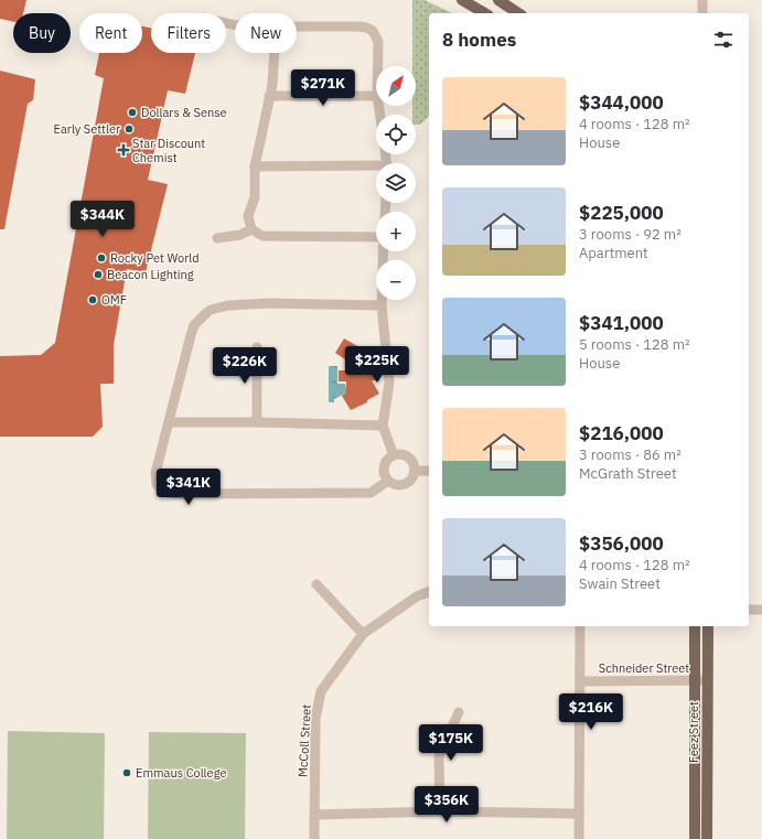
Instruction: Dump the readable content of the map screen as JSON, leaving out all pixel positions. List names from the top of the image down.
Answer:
{
  "streets": {
    "main road": ["Feez Street"],
    "street": ["Schneider Street", "McColl Street"]
  },
  "crossings": [
    ["Schneider Street", "Feez Street"]
  ],
  "places": {
    "other": [
      "Dollars & Sense",
      "Early Settler",
      "Rocky Pet World",
      "Beacon Lighting",
      "OMF",
      "Emmaus College"
    ],
    "health": ["Star Discount Chemist"]
  },
  "north": "top right",
  "page": {
    "chip": [
      "Buy",
      "Rent",
      "Filters",
      "New"
    ],
    "heading": "8 homes",
    "map_buttons": ["+", "−"],
    "list": [
      {
        "name": "$344,000",
        "note": "4 rooms · 128 m² · House"
      },
      {
        "name": "$225,000",
        "note": "3 rooms · 92 m² · Apartment"
      },
      {
        "name": "$341,000",
        "note": "5 rooms · 128 m² · House"
      },
      {
        "name": "$216,000",
        "note": "3 rooms · 86 m² · McGrath Street"
      },
      {
        "name": "$356,000",
        "note": "4 rooms · 128 m² · Swain Street"
      }
    ],
    "price": [
      "$271K",
      "$344K",
      "$225K",
      "$226K",
      "$341K",
      "$216K",
      "$175K",
      "$356K"
    ]
  }
}
